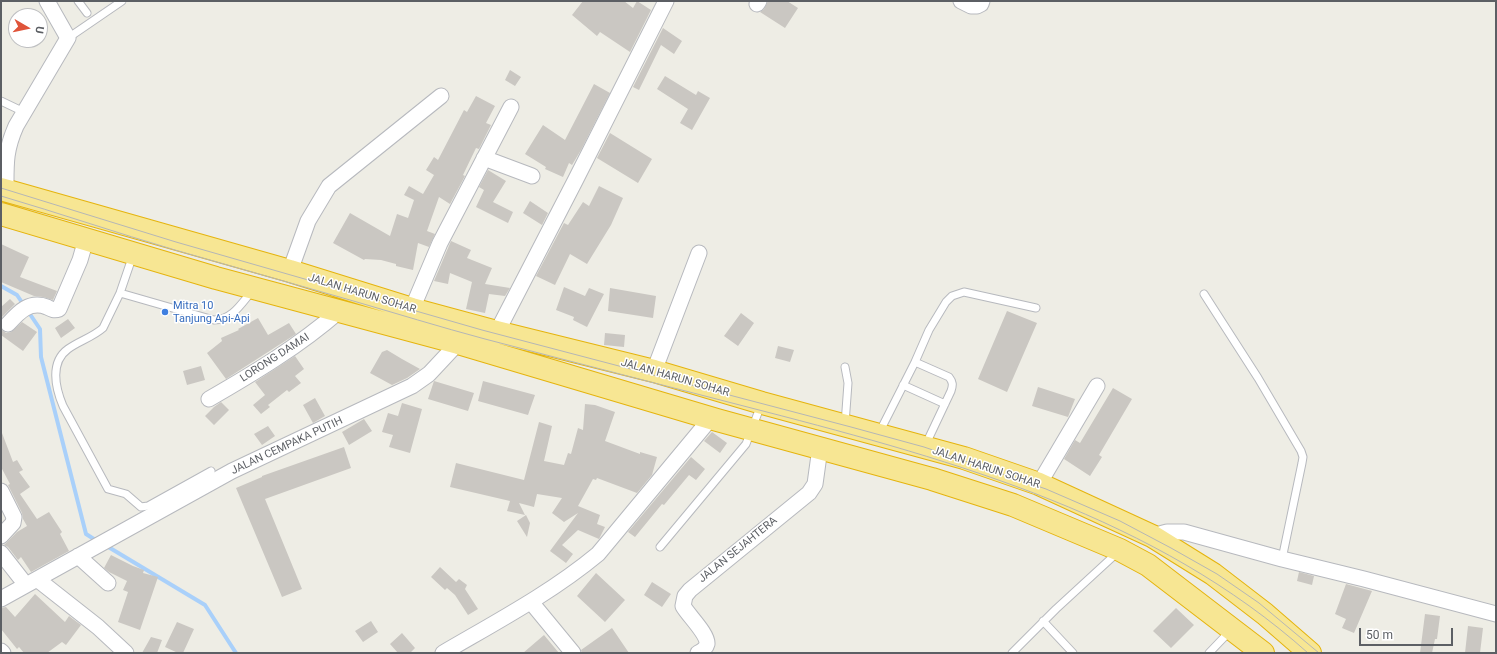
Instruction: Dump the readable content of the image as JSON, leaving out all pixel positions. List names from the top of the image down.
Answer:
{
  "streets": {
    "highway": ["JALAN HARUN SOHAR"],
    "street": ["LORONG DAMAI", "JALAN CEMPAKA PUTIH", "JALAN SEJAHTERA"]
  },
  "crossings": [
    ["JALAN HARUN SOHAR", "LORONG DAMAI"],
    ["JALAN HARUN SOHAR", "JALAN CEMPAKA PUTIH"],
    ["JALAN HARUN SOHAR", "JALAN SEJAHTERA"]
  ],
  "places": ["Mitra 10 Tanjung Api-Api"],
  "scale_bar": "50 m",
  "north": "right"
}
